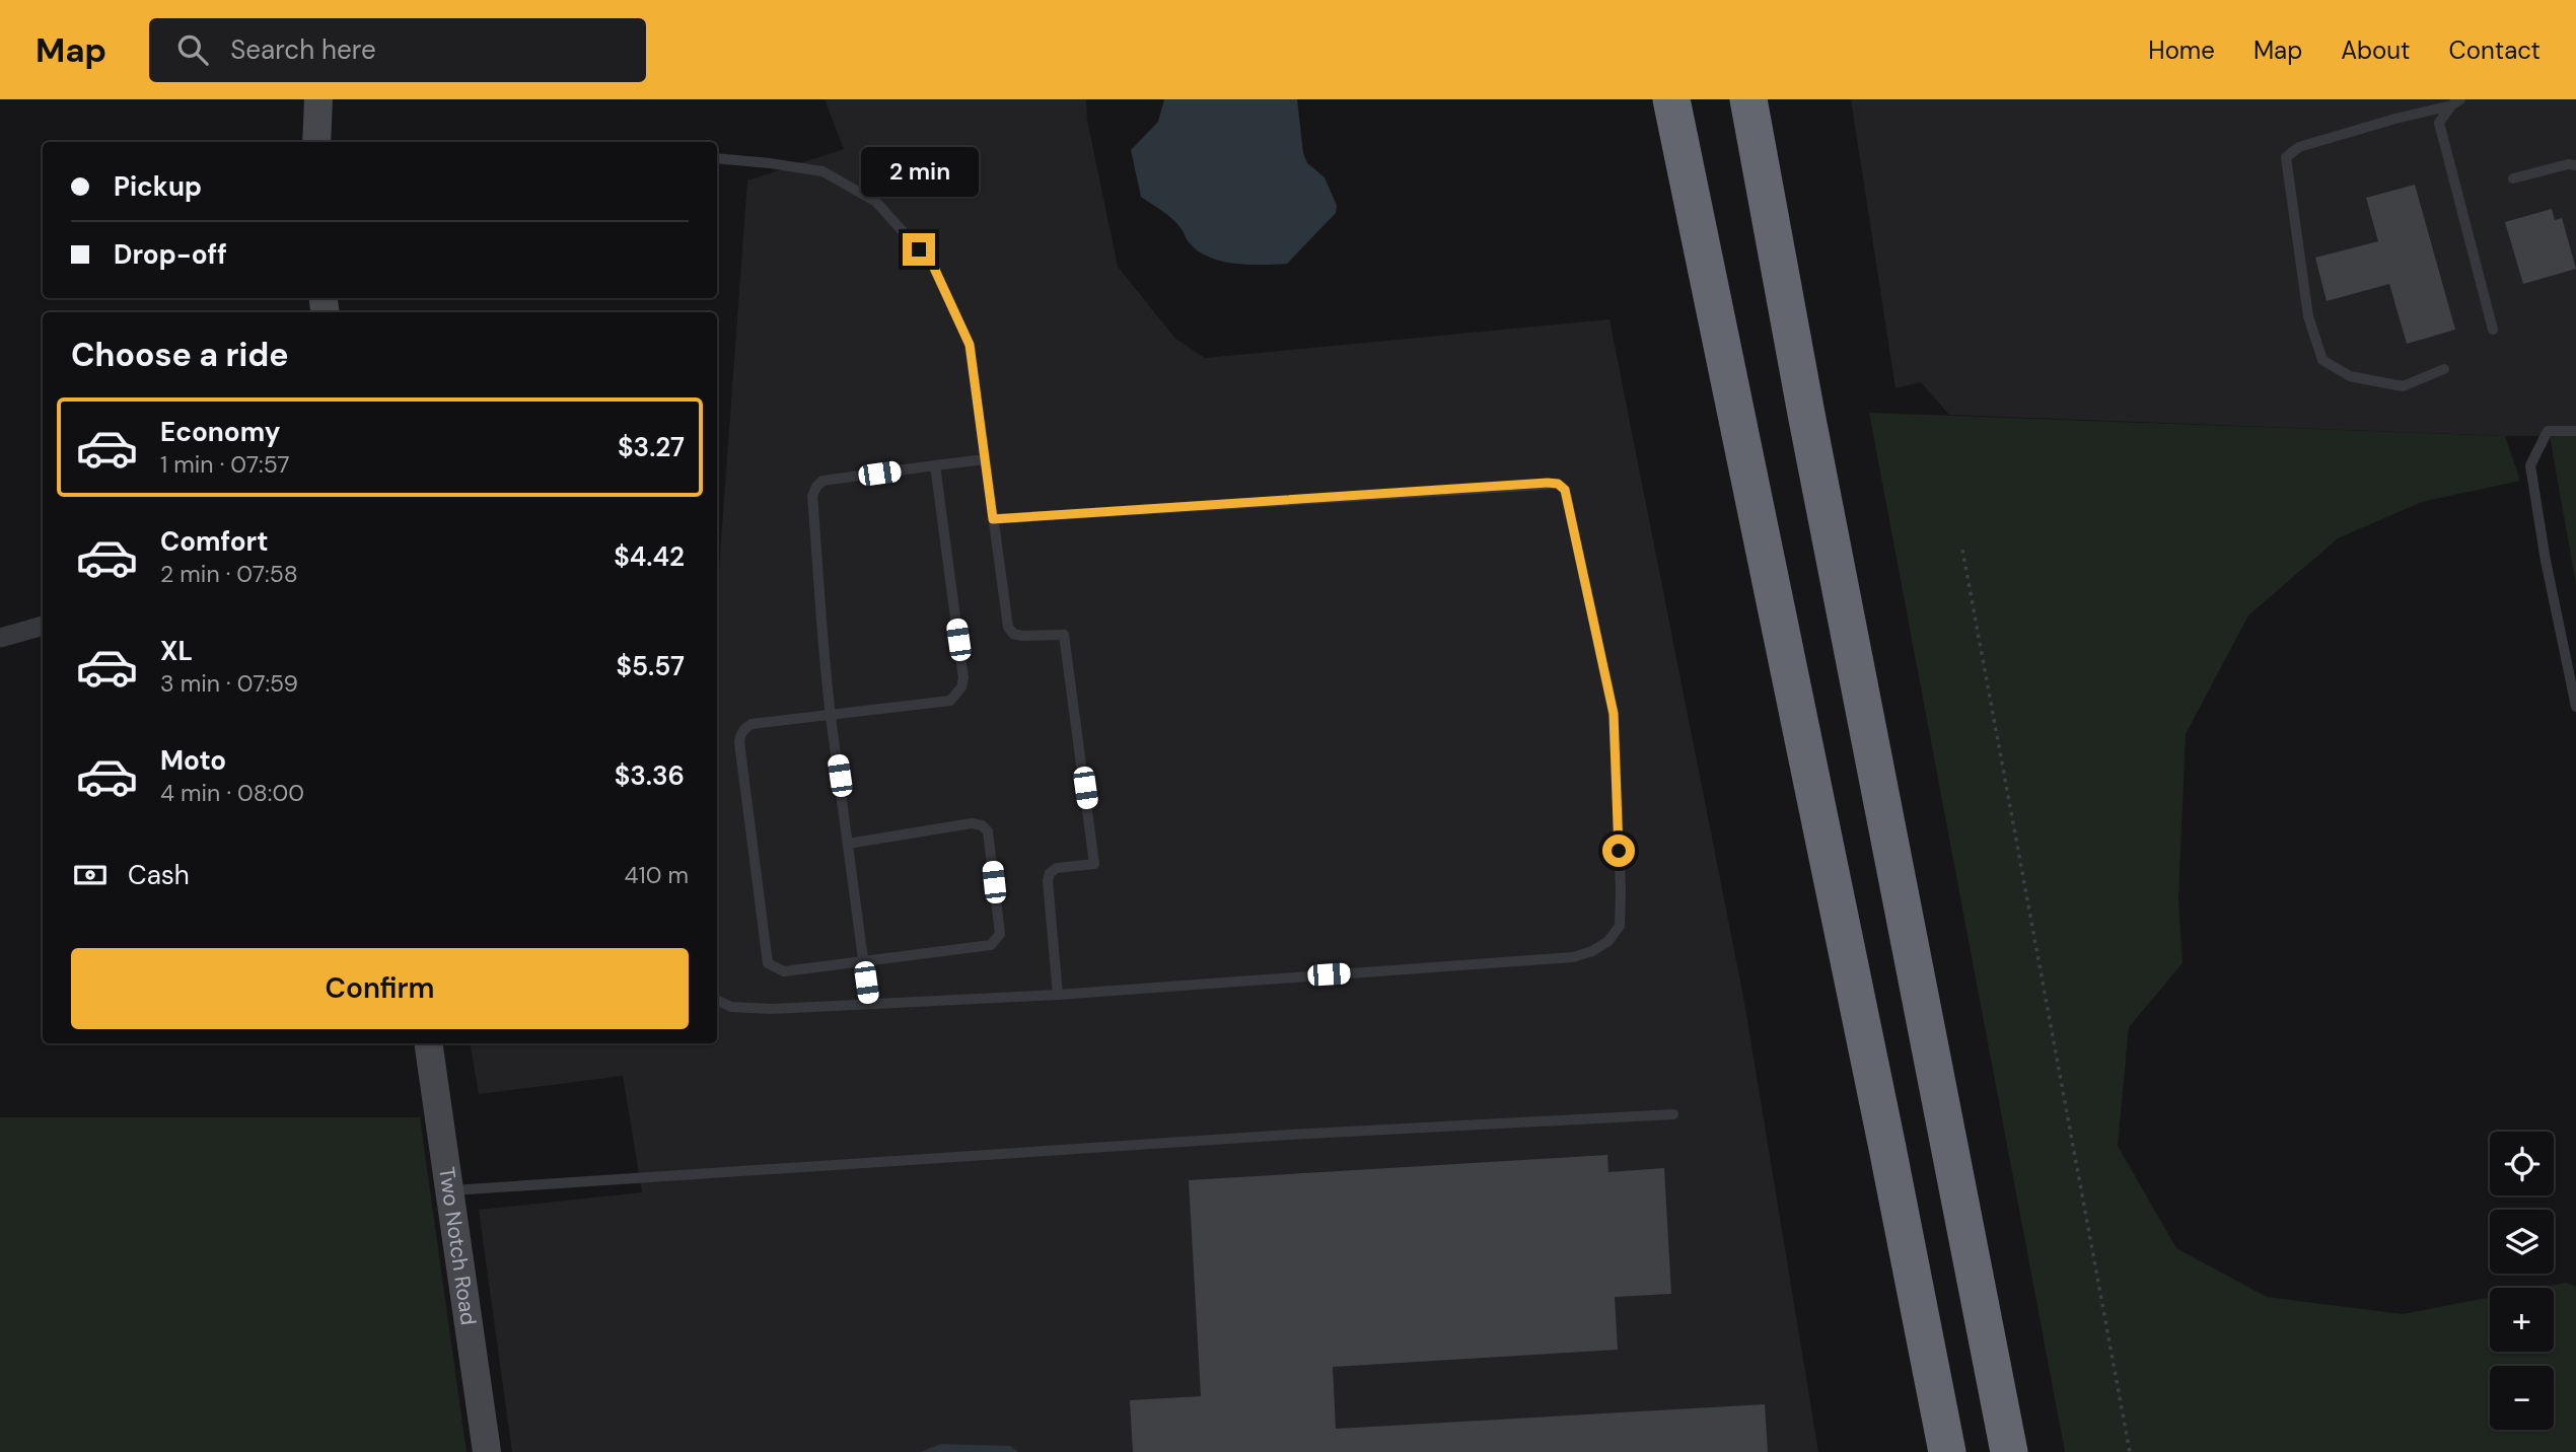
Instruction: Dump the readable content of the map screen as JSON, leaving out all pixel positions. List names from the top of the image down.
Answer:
{
  "streets": {
    "street": ["Two Notch Road"]
  },
  "page": {
    "header": "Map",
    "search": "Search here",
    "nav": [
      "Home",
      "Map",
      "About",
      "Contact"
    ],
    "banner": ["Pickup", "Drop-off"],
    "bubble": "2 min",
    "heading": "Choose a ride",
    "list": [
      {
        "name": "Economy",
        "note": "1 min · 07:57",
        "value": "$3.27"
      },
      {
        "name": "Comfort",
        "note": "2 min · 07:58",
        "value": "$4.42"
      },
      {
        "name": "XL",
        "note": "3 min · 07:59",
        "value": "$5.57"
      },
      {
        "name": "Moto",
        "note": "4 min · 08:00",
        "value": "$3.36"
      }
    ],
    "pay": ["Cash", "410 m"],
    "buttons": "Confirm",
    "map_buttons": ["+", "−"]
  }
}
